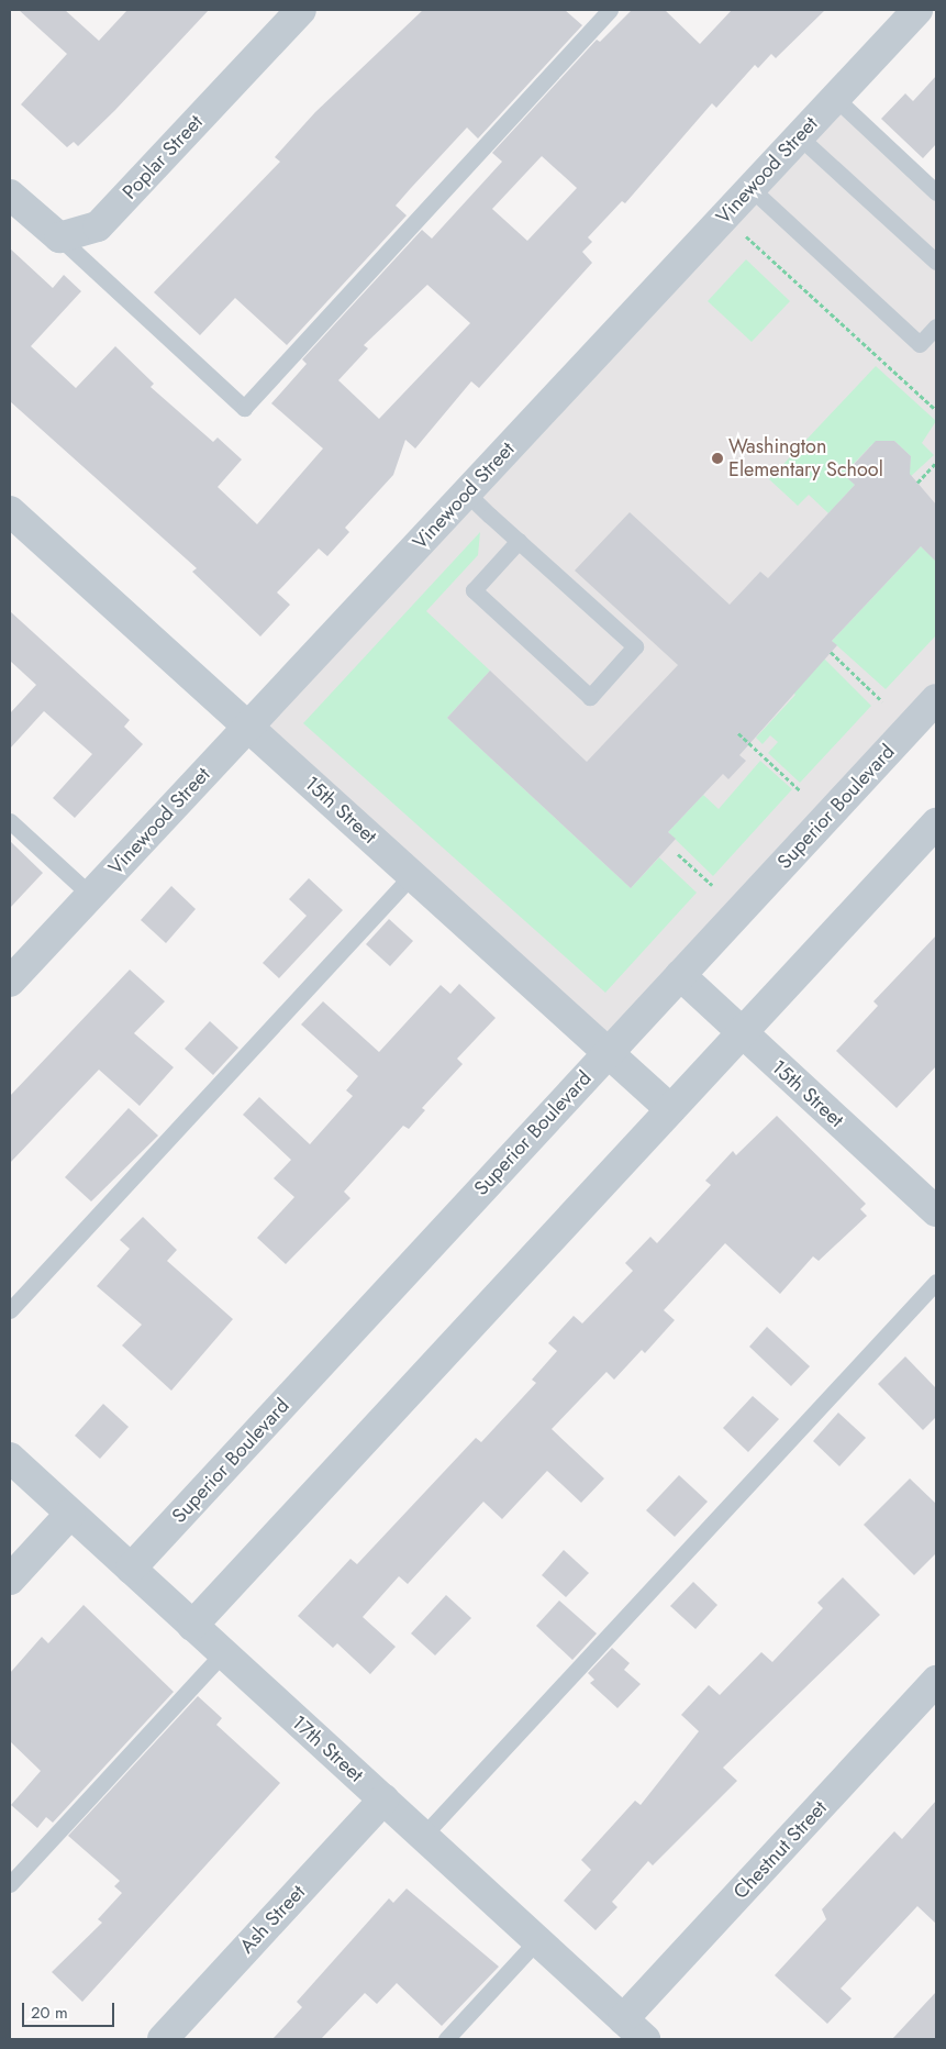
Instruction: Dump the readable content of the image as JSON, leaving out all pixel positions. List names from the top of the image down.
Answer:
{
  "streets": {
    "street": [
      "Poplar Street",
      "Vinewood Street",
      "Superior Boulevard",
      "15th Street",
      "17th Street",
      "Chestnut Street",
      "Ash Street"
    ]
  },
  "crossings": [
    ["Vinewood Street", "15th Street"],
    ["Superior Boulevard", "15th Street"],
    ["Superior Boulevard", "17th Street"],
    ["17th Street", "Chestnut Street"],
    ["17th Street", "Ash Street"]
  ],
  "places": ["Washington Elementary School"],
  "scale_bar": "20 m"
}
